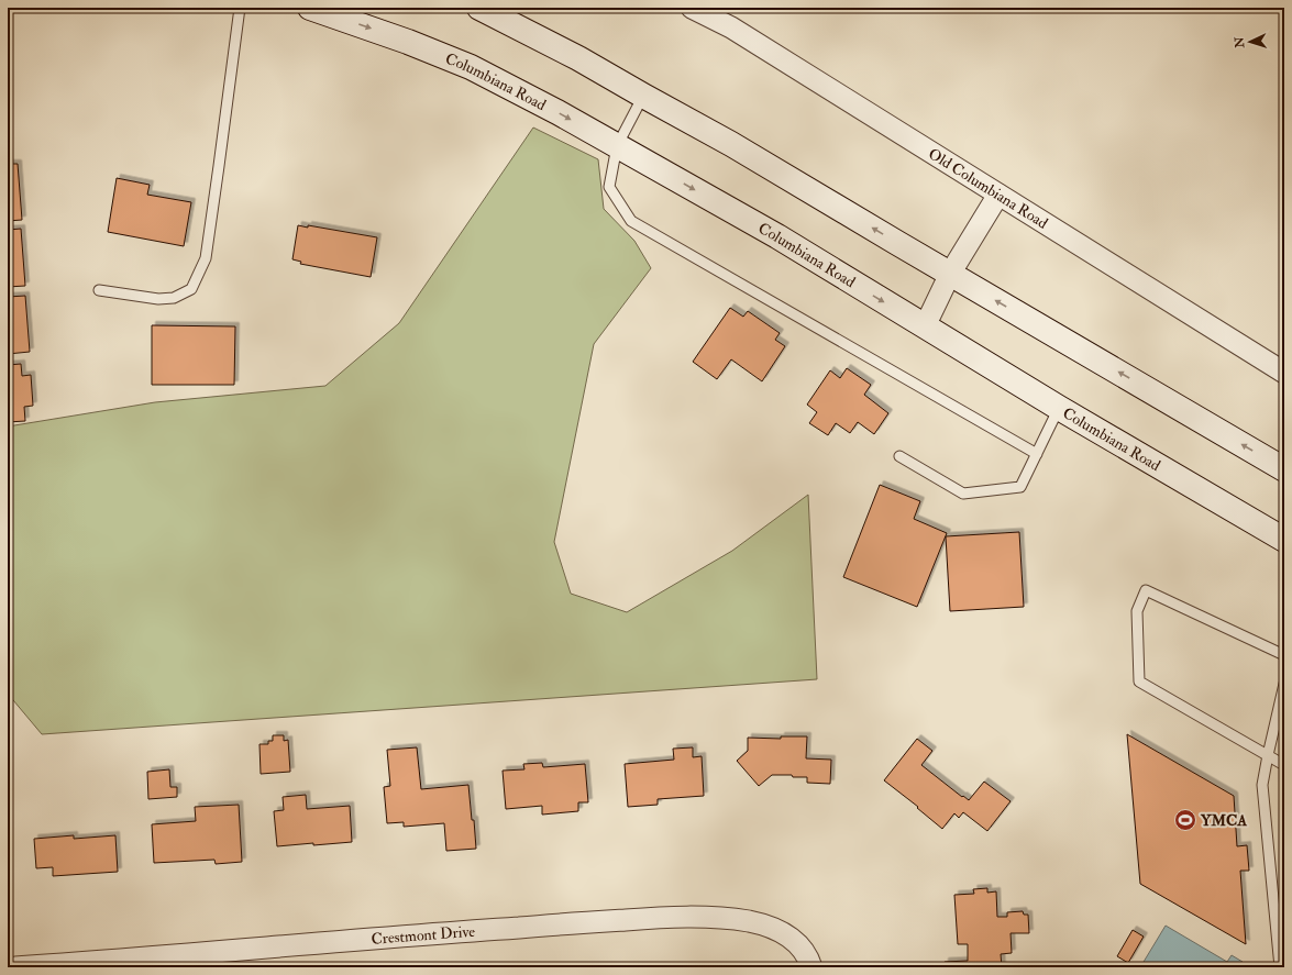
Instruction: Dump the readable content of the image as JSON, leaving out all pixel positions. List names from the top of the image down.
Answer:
{
  "streets": {
    "main road": ["Columbiana Road"],
    "street": ["Old Columbiana Road", "Crestmont Drive"]
  },
  "places": {
    "sports": ["YMCA"]
  },
  "north": "left"
}
